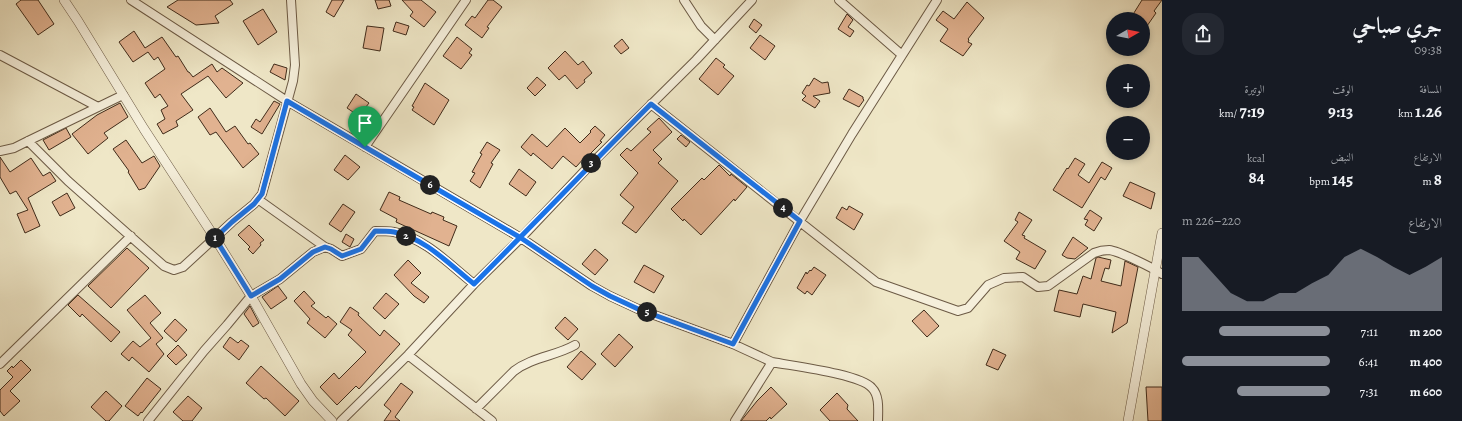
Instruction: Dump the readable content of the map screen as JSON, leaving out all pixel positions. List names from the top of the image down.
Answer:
{
  "north": "right",
  "page": {
    "heading": ["جري صباحي", "09:38"],
    "map_buttons": ["+", "−"],
    "stats": [
      ["المسافة", "1.26 km"],
      ["الوقت", "9:13"],
      ["الوتيرة", "7:19 /km"],
      ["الارتفاع", "8 m"],
      ["النبض", "145 bpm"],
      ["kcal", "84"]
    ],
    "pins": [
      "3",
      "6",
      "4",
      "2",
      "1",
      "5"
    ],
    "chart": ["الارتفاع", "220–226 m"],
    "list": [
      {
        "name": "200 m",
        "note": "7:11"
      },
      {
        "name": "400 m",
        "note": "6:41"
      },
      {
        "name": "600 m",
        "note": "7:31"
      }
    ]
  }
}
